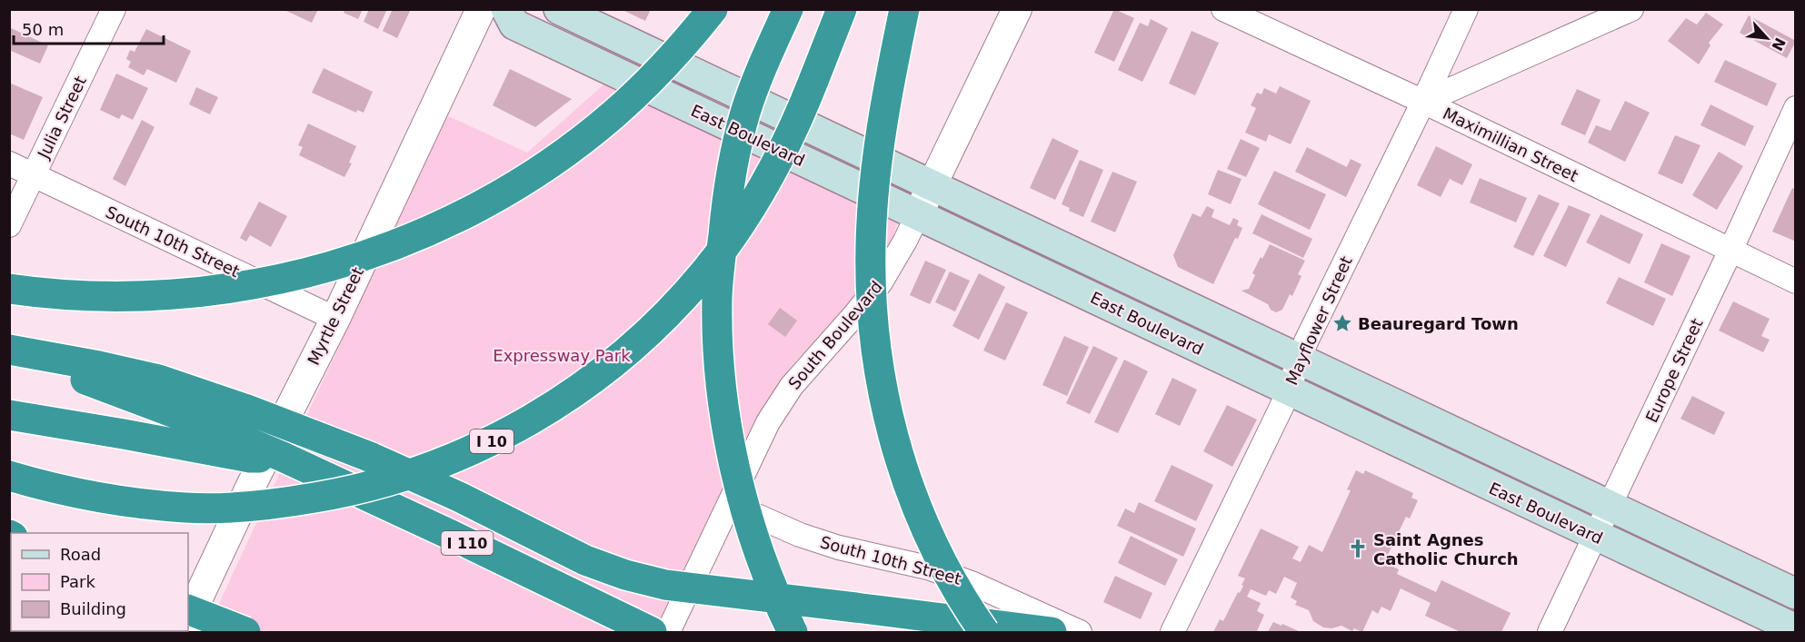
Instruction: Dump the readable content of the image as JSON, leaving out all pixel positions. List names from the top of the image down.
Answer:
{
  "streets": {
    "highway": ["I 10", "I 110"],
    "main road": ["East Boulevard"],
    "street": [
      "Julia Street",
      "Maximillian Street",
      "South 10th Street",
      "Myrtle Street",
      "Mayflower Street",
      "South Boulevard",
      "Europe Street"
    ]
  },
  "crossings": [
    ["Julia Street", "South 10th Street"],
    ["East Boulevard", "Mayflower Street"],
    ["East Boulevard", "South Boulevard"],
    ["East Boulevard", "Europe Street"],
    ["Maximillian Street", "Mayflower Street"],
    ["Maximillian Street", "Europe Street"],
    ["South 10th Street", "Myrtle Street"],
    ["South 10th Street", "South Boulevard"]
  ],
  "parks": ["Expressway Park"],
  "places": {
    "place": ["Beauregard Town"],
    "church": ["Saint Agnes Catholic Church"]
  },
  "legend": ["Road", "Park", "Building"],
  "scale_bar": "50 m",
  "north": "bottom right"
}
